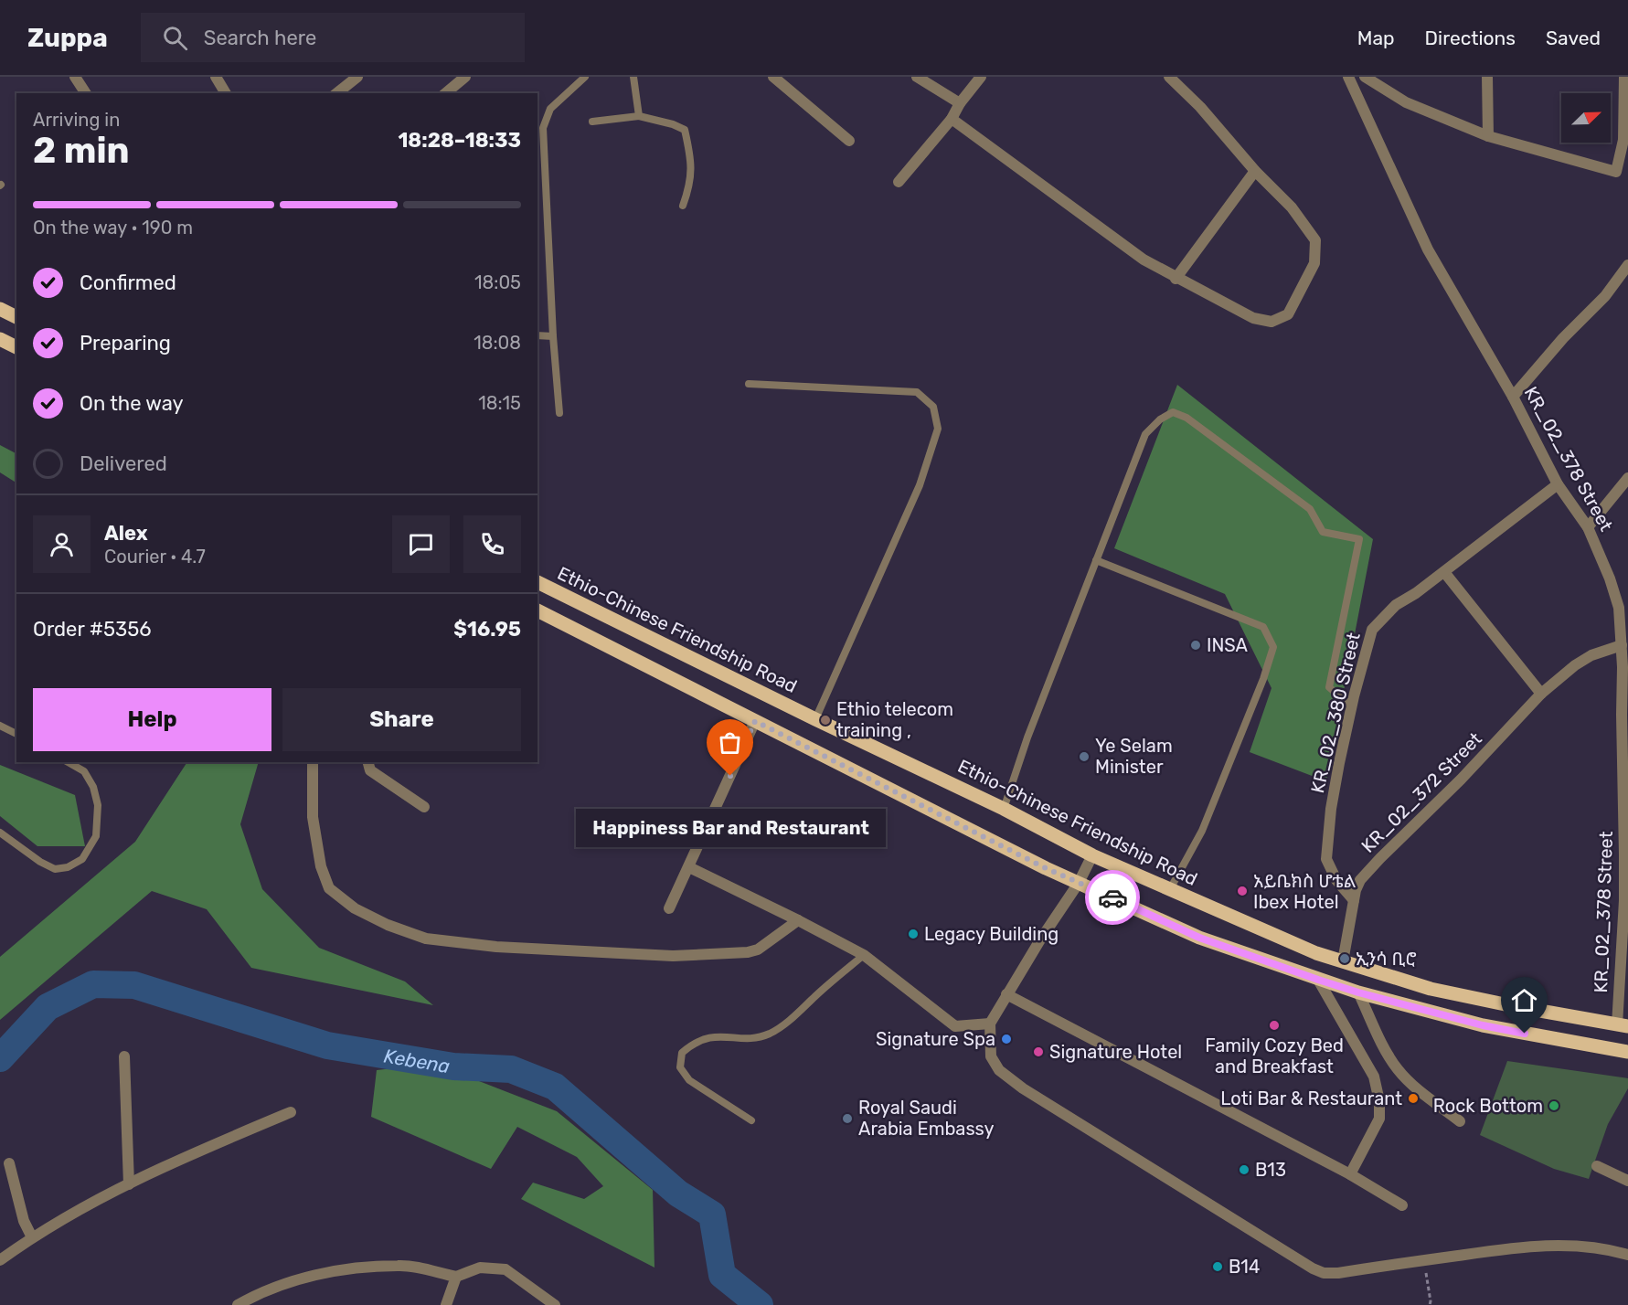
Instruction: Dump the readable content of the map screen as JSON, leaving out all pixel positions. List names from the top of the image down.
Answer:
{
  "streets": {
    "main road": ["Ethio-Chinese Friendship Road"],
    "street": ["KR_02_378 Street", "KR_02_380 Street", "KR_02_372 Street"]
  },
  "crossings": [
    ["KR_02_378 Street", "Ethio-Chinese Friendship Road"],
    ["KR_02_378 Street", "KR_02_380 Street"],
    ["KR_02_378 Street", "KR_02_372 Street"],
    ["Ethio-Chinese Friendship Road", "KR_02_372 Street"],
    ["KR_02_380 Street", "KR_02_372 Street"]
  ],
  "water": ["Kebena"],
  "places": [
    "INSA",
    "Ethio telecom training ,",
    "Ye Selam Minister",
    "Happiness Bar and Restaurant",
    "አይቤክስ ሆቴል Ibex Hotel",
    "Legacy Building",
    "ኢንሳ ቢሮ",
    "Family Cozy Bed and Breakfast",
    "Signature Spa",
    "Signature Hotel",
    "Loti Bar & Restaurant",
    "Rock Bottom",
    "Royal Saudi Arabia Embassy",
    "B13",
    "B14"
  ],
  "north": "top right",
  "page": {
    "header": "Zuppa",
    "search": "Search here",
    "nav": ["Map", "Directions", "Saved"],
    "heading": ["2 min", "Arriving in", "18:28–18:33"],
    "panel": [
      "Alex",
      "Courier · 4.7",
      "Order #5356",
      "$16.95"
    ],
    "bar": "On the way · 190 m",
    "list": [
      ["Confirmed", "18:05"],
      ["Preparing", "18:08"],
      ["On the way", "18:15"],
      "Delivered"
    ],
    "buttons": ["Help", "Share"],
    "bubble": "Happiness Bar and Restaurant"
  }
}
